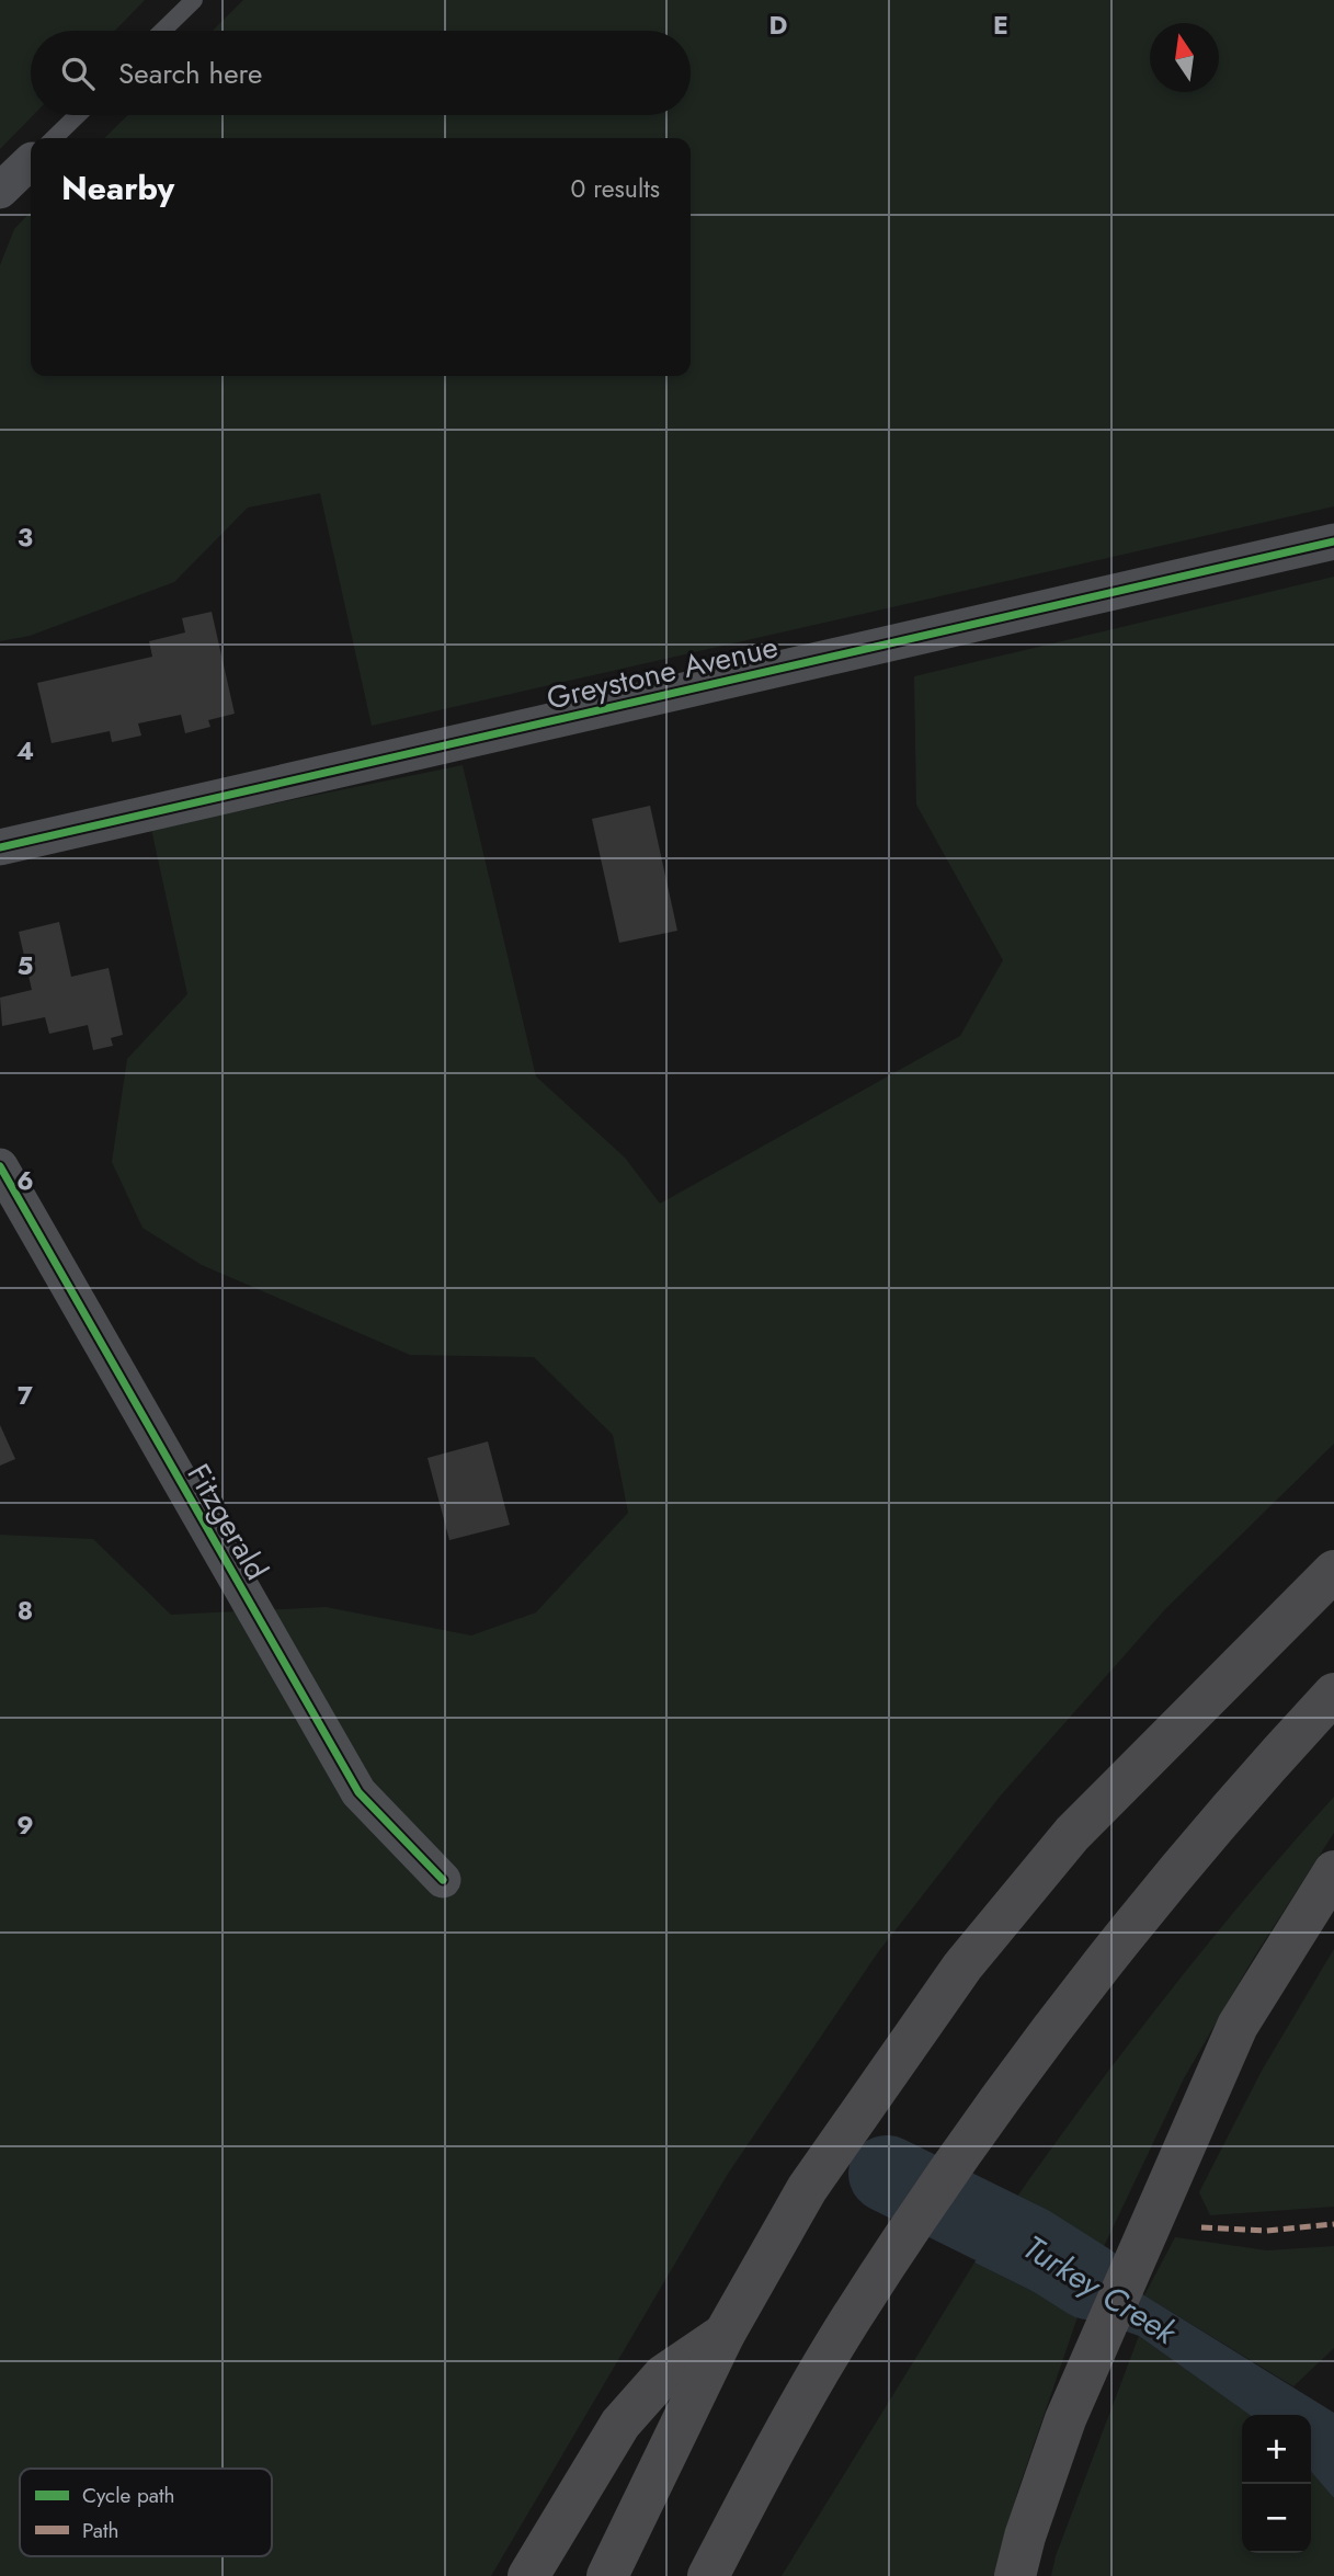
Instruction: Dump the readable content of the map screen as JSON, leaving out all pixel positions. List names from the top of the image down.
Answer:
{
  "streets": {
    "street": ["Greystone Avenue", "Fitzgerald"]
  },
  "water": ["Turkey Creek"],
  "legend": ["Cycle path", "Path"],
  "north": "top",
  "page": {
    "search": "Search here",
    "heading": ["Nearby", "0 results"],
    "map_buttons": ["+", "−"]
  },
  "grid": {
    "columns": ["D", "E"],
    "rows": [
      "3",
      "4",
      "5",
      "6",
      "7",
      "8",
      "9"
    ]
  }
}
